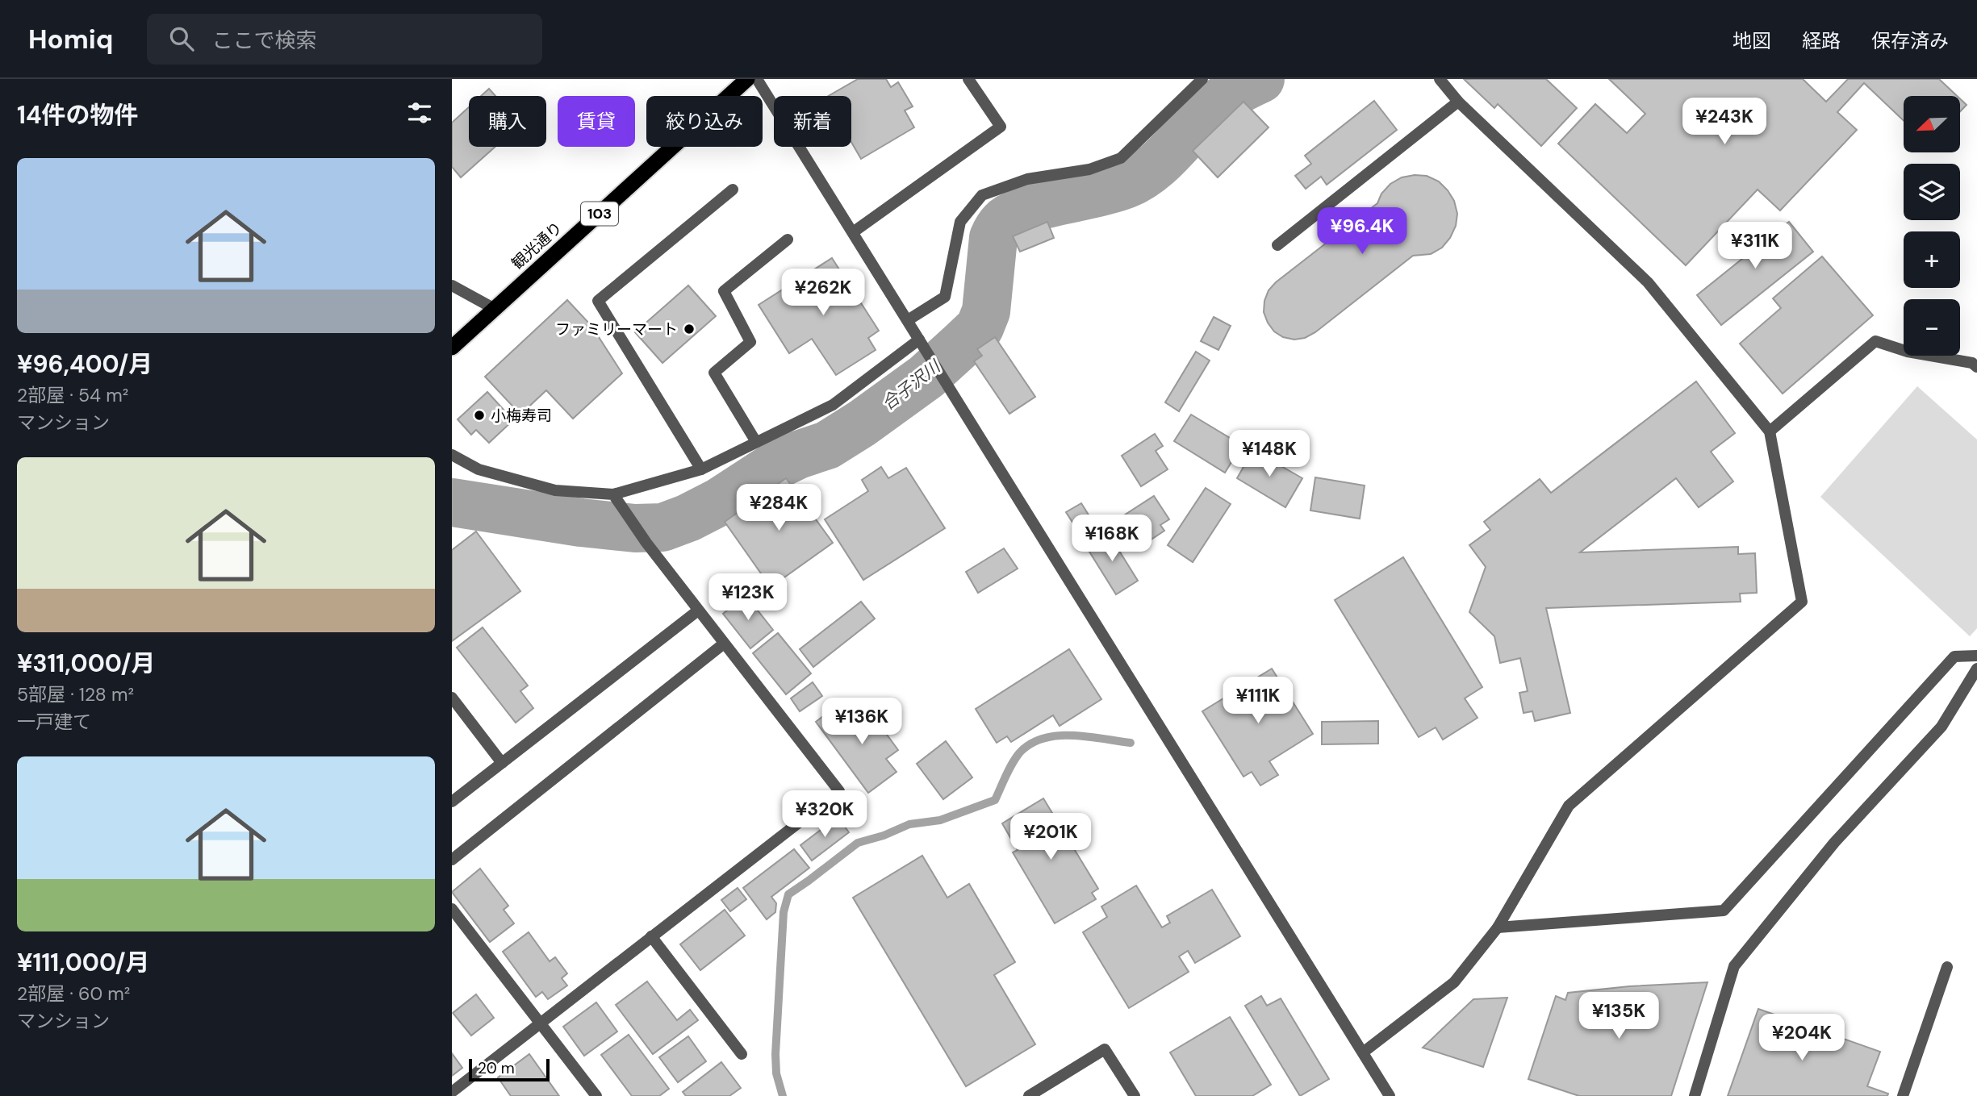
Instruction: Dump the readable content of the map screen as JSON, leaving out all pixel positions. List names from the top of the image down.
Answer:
{
  "streets": {
    "highway": ["103", "観光通り"]
  },
  "water": ["合子沢川"],
  "places": ["ファミリーマート", "小梅寿司"],
  "scale_bar": "20 m",
  "north": "bottom left",
  "page": {
    "header": "Homiq",
    "search": "ここで検索",
    "nav": ["地図", "経路", "保存済み"],
    "heading": "14件の物件",
    "map_buttons": ["+", "−"],
    "chip": [
      "購入",
      "賃貸",
      "絞り込み",
      "新着"
    ],
    "price": [
      "¥243K",
      "¥96.4K",
      "¥311K",
      "¥262K",
      "¥148K",
      "¥284K",
      "¥168K",
      "¥123K",
      "¥111K",
      "¥136K",
      "¥320K",
      "¥201K",
      "¥135K",
      "¥204K"
    ],
    "list": [
      {
        "name": "¥96,400/月",
        "note": "2部屋 · 54 m² · マンション"
      },
      {
        "name": "¥311,000/月",
        "note": "5部屋 · 128 m² · 一戸建て"
      },
      {
        "name": "¥111,000/月",
        "note": "2部屋 · 60 m² · マンション"
      }
    ],
    "scale": "20 m"
  }
}
